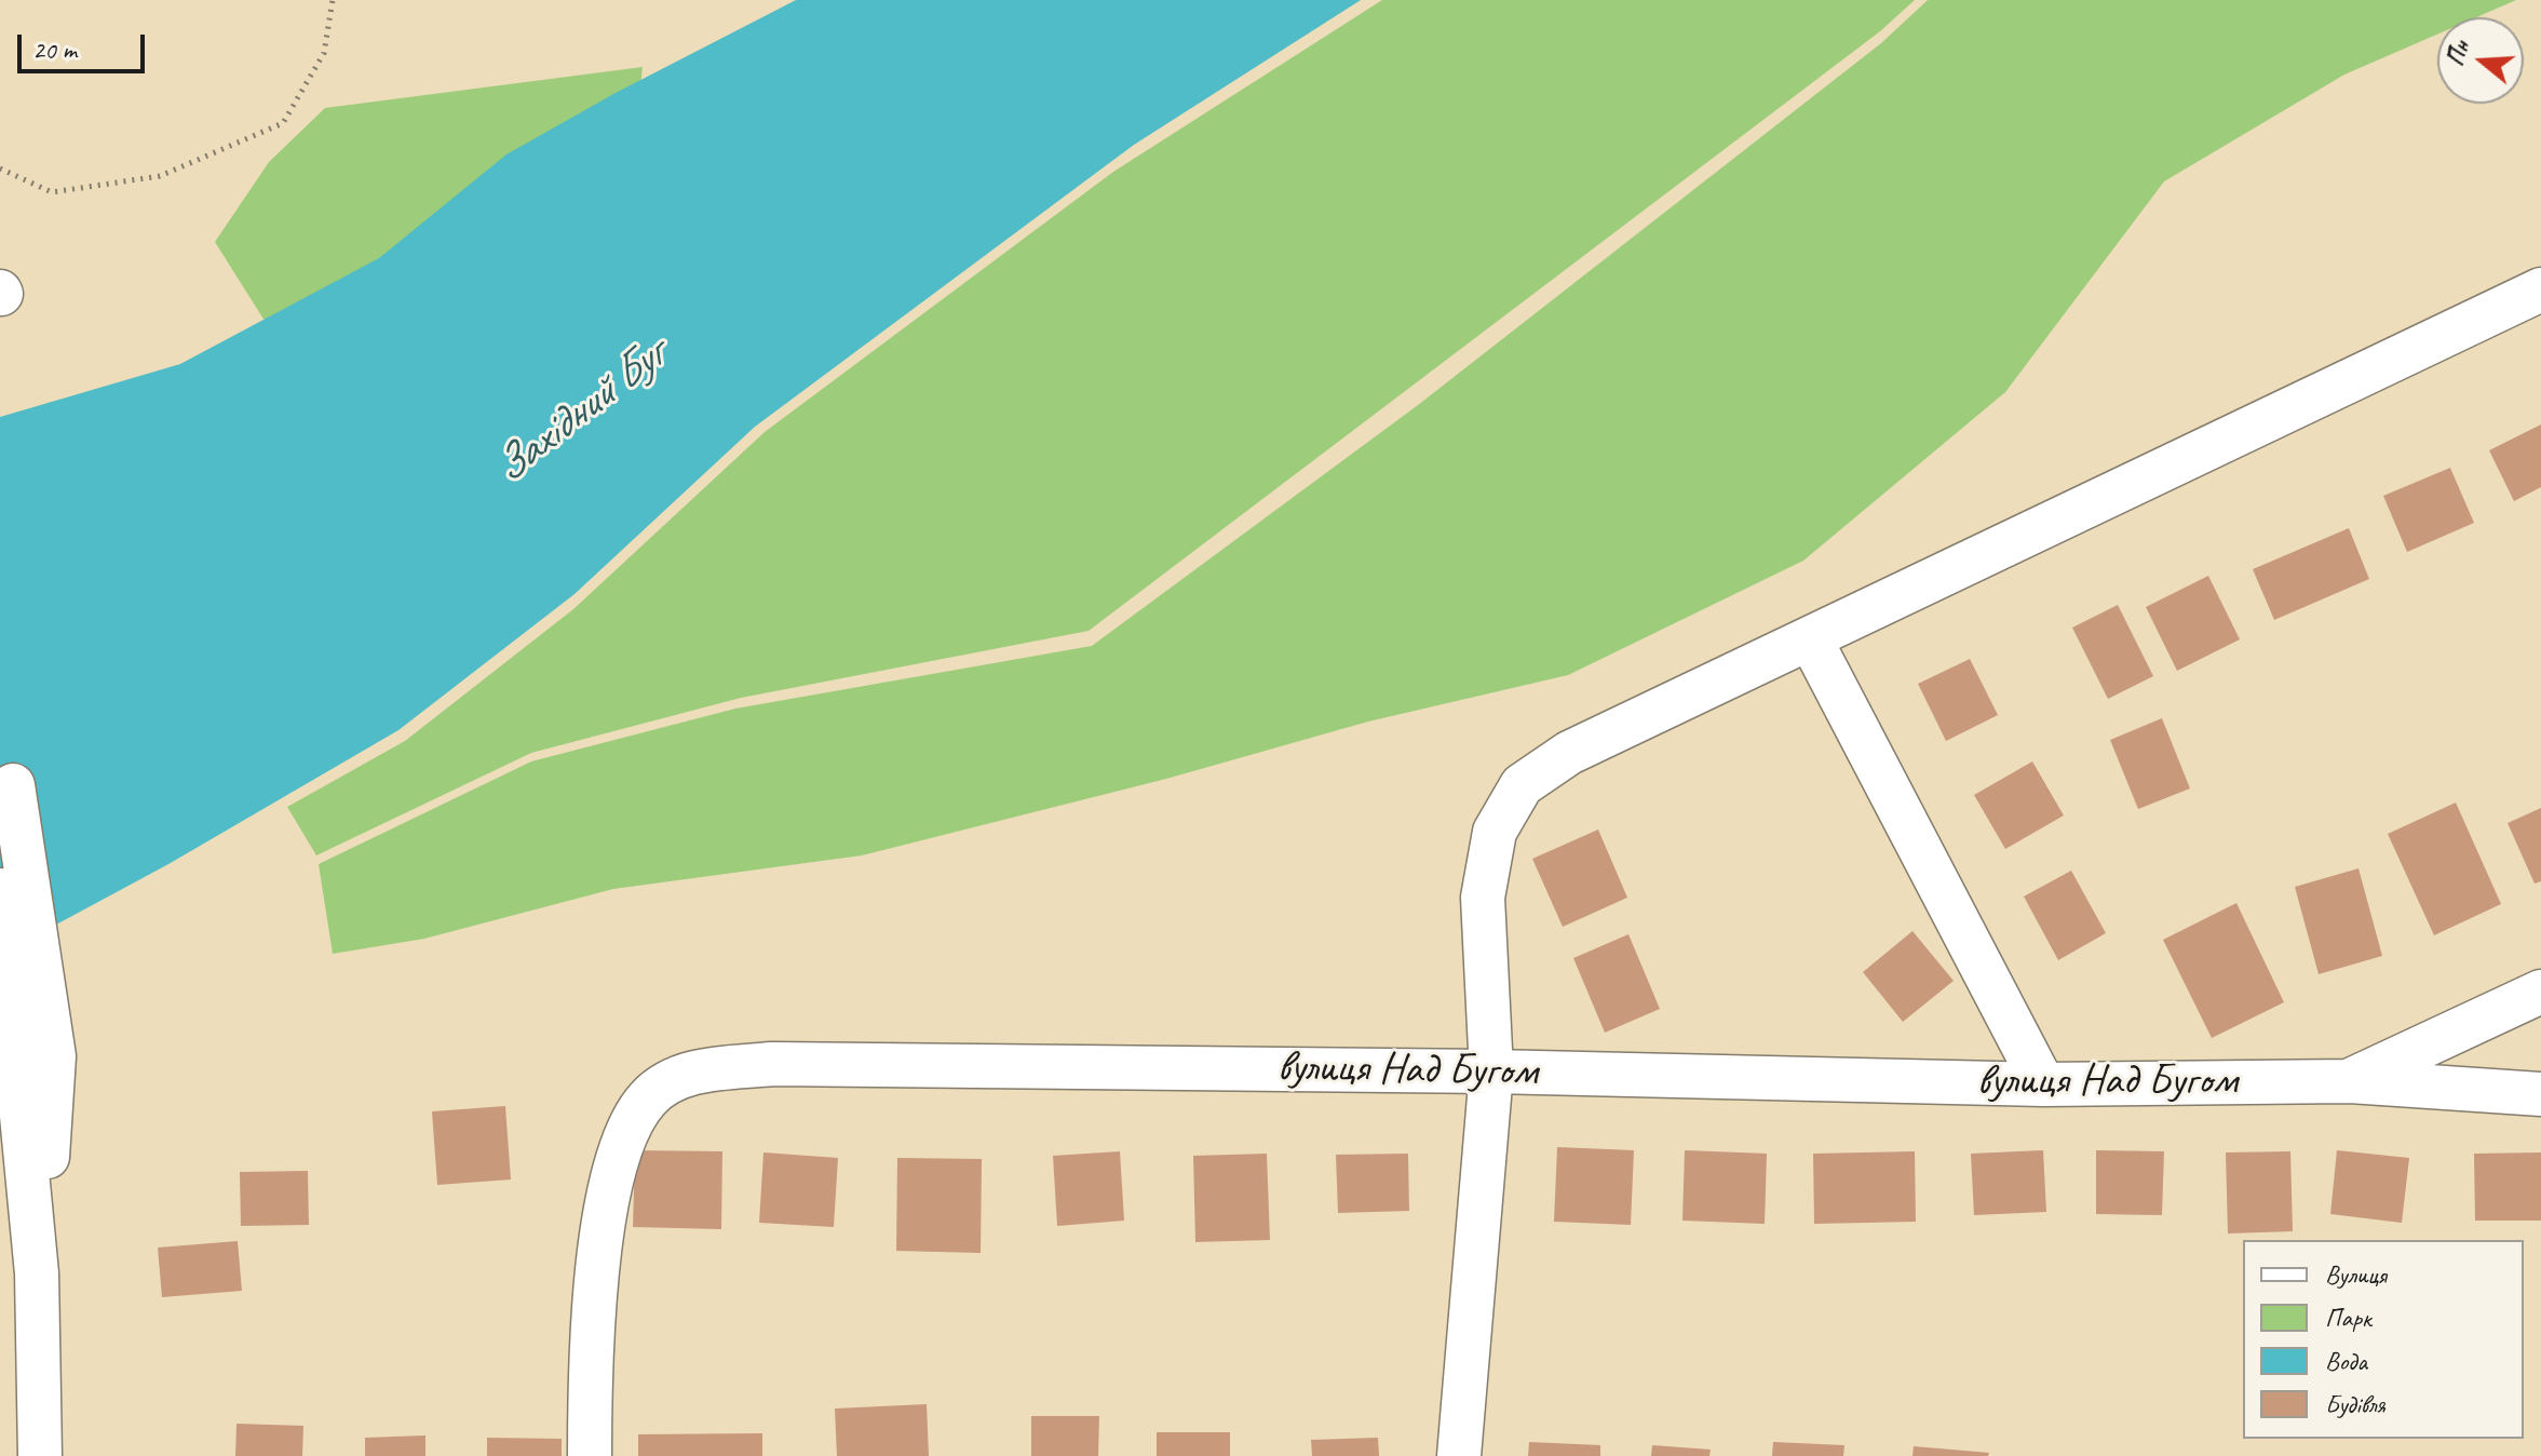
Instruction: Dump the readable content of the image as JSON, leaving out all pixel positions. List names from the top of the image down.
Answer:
{
  "streets": {
    "street": ["вулиця Над Бугом"]
  },
  "water": ["Західний Буг"],
  "legend": [
    "Вулиця",
    "Парк",
    "Вода",
    "Будівля"
  ],
  "scale_bar": "20 m",
  "north": "left"
}
